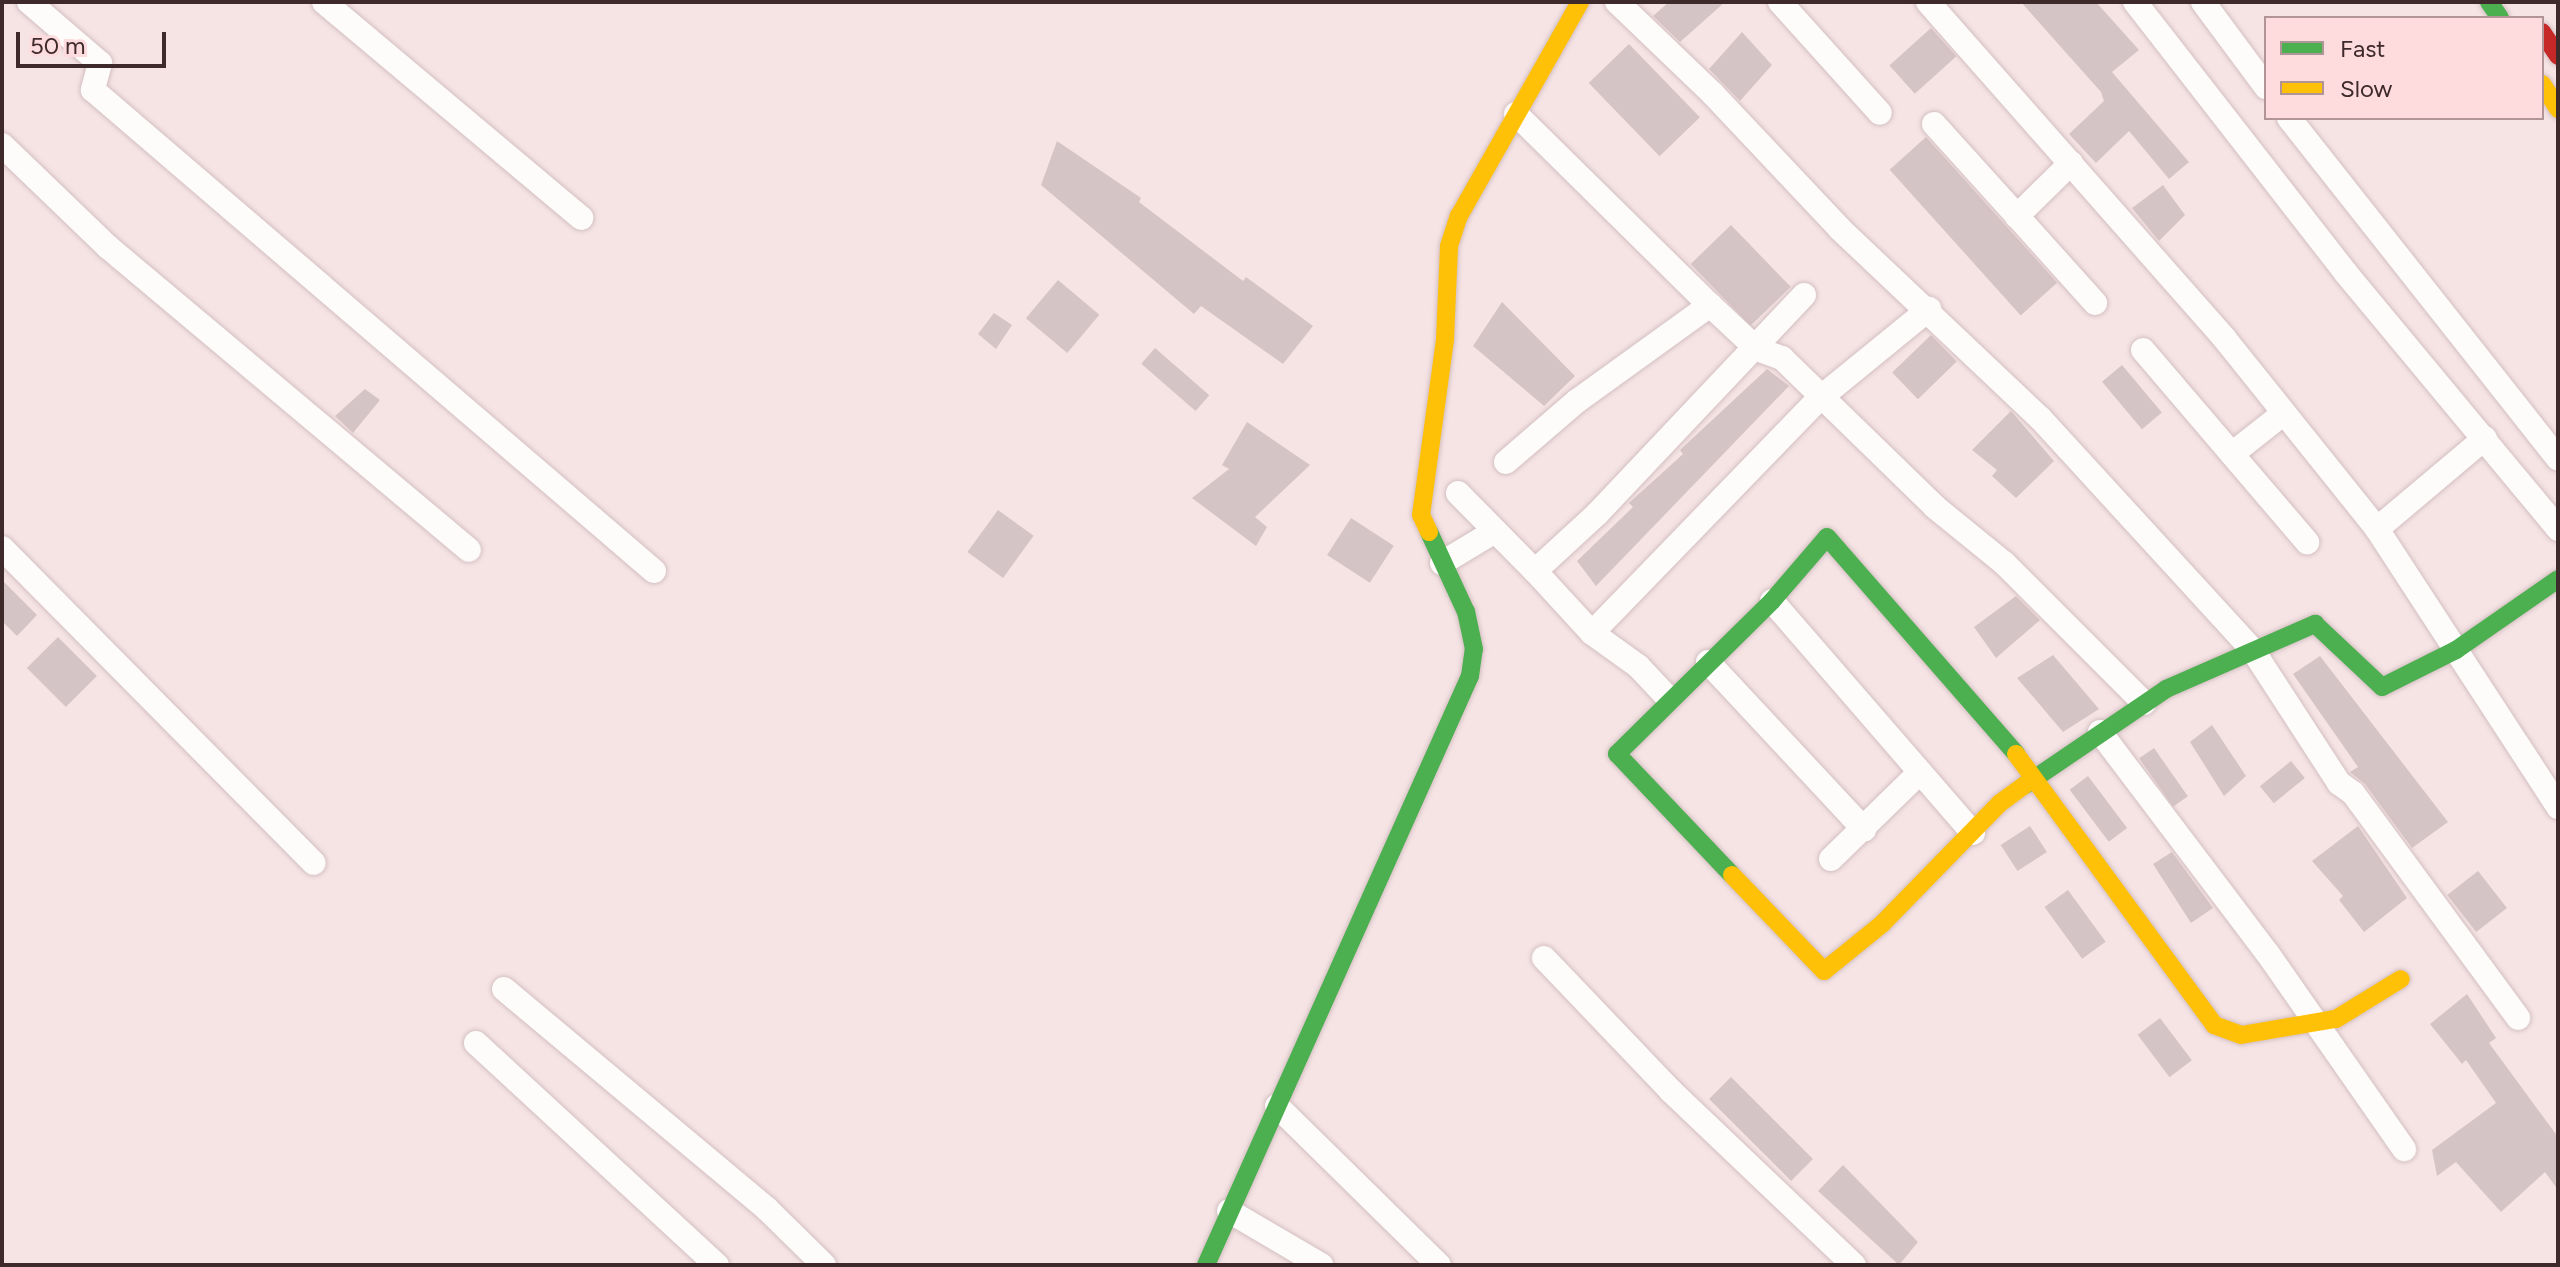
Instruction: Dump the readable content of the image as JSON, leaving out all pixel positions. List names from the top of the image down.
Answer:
{
  "legend": ["Fast", "Slow"],
  "scale_bar": "50 m"
}
